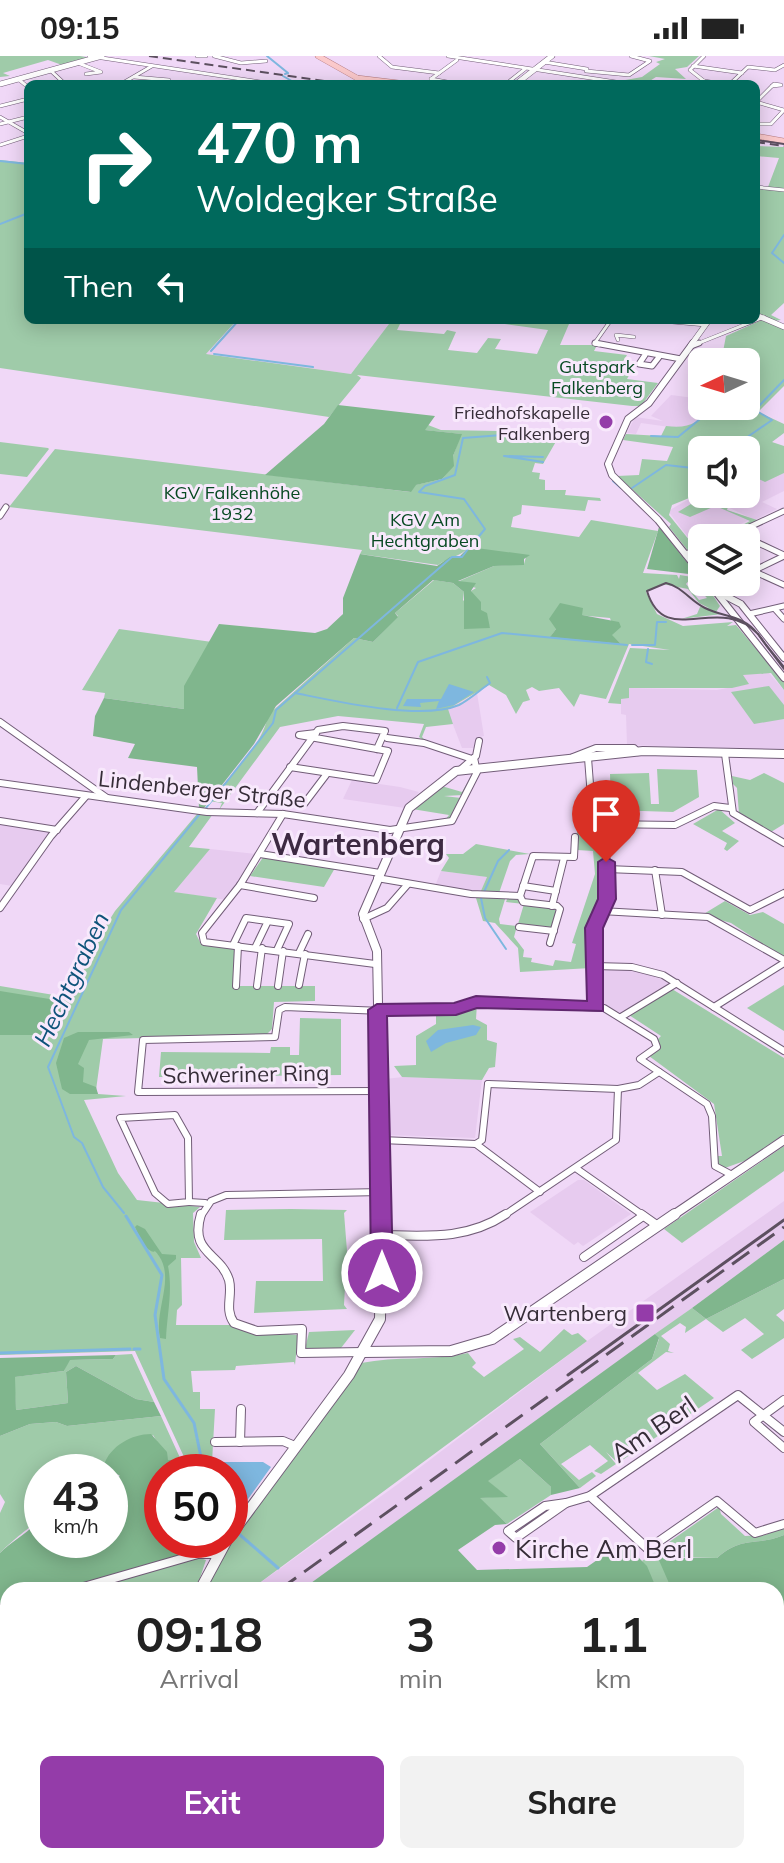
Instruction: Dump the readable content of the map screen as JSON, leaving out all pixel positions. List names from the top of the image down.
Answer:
{
  "streets": {
    "street": ["Lindenberger Straße", "Schweriner Ring", "Am Berl"]
  },
  "districts": ["Wartenberg"],
  "water": ["Hechtgraben"],
  "parks": ["Gutspark Falkenberg", "KGV Falkenhöhe 1932", "KGV Am Hechtgraben"],
  "places": {
    "other": ["Friedhofskapelle Falkenberg", "Kirche Am Berl"],
    "transit": ["Wartenberg"]
  },
  "north": "left",
  "page": {
    "status": "09:15",
    "turn": ["470 m", "Woldegker Straße"],
    "then": "Then",
    "speed": "43 km/h",
    "limit": "50",
    "eta": [
      "09:18",
      "Arrival",
      "3",
      "min",
      "1.1",
      "km"
    ],
    "buttons": ["Exit", "Share"]
  }
}
